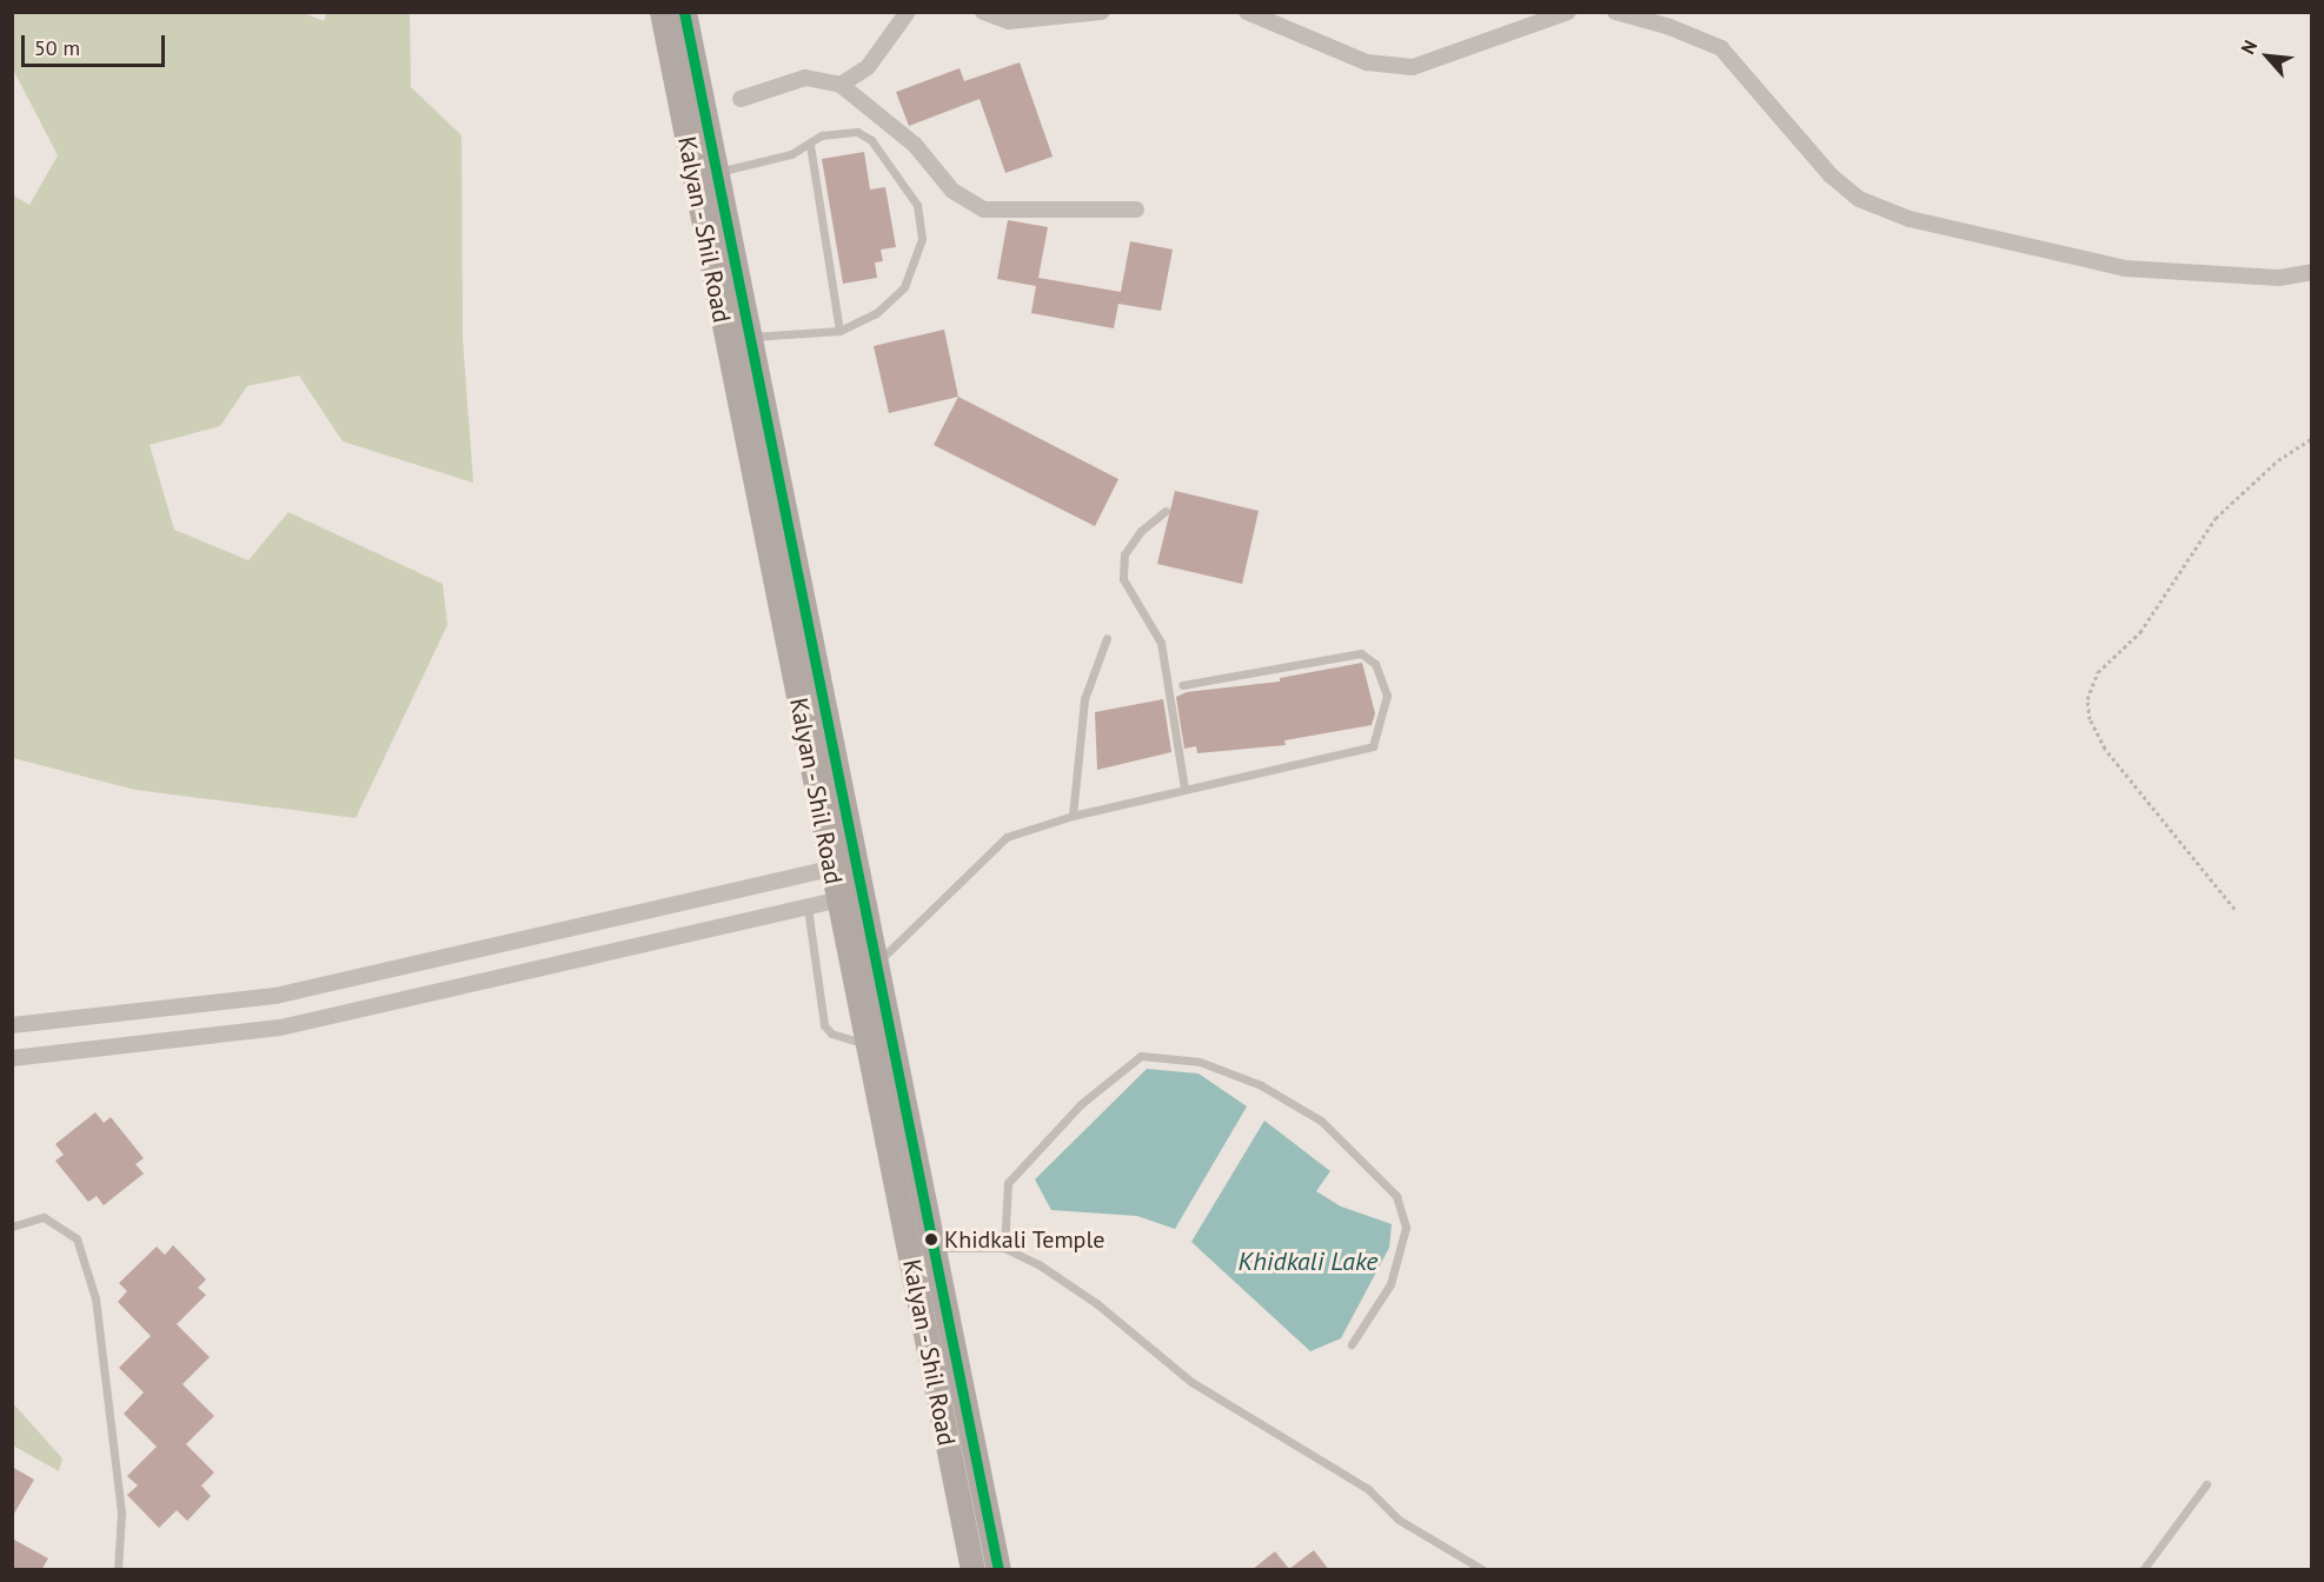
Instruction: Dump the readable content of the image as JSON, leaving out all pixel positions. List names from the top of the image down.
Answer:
{
  "streets": {
    "main road": ["Kalyan - Shil Road"]
  },
  "water": ["Khidkali Lake"],
  "places": ["Khidkali Temple"],
  "scale_bar": "50 m",
  "north": "top left"
}
